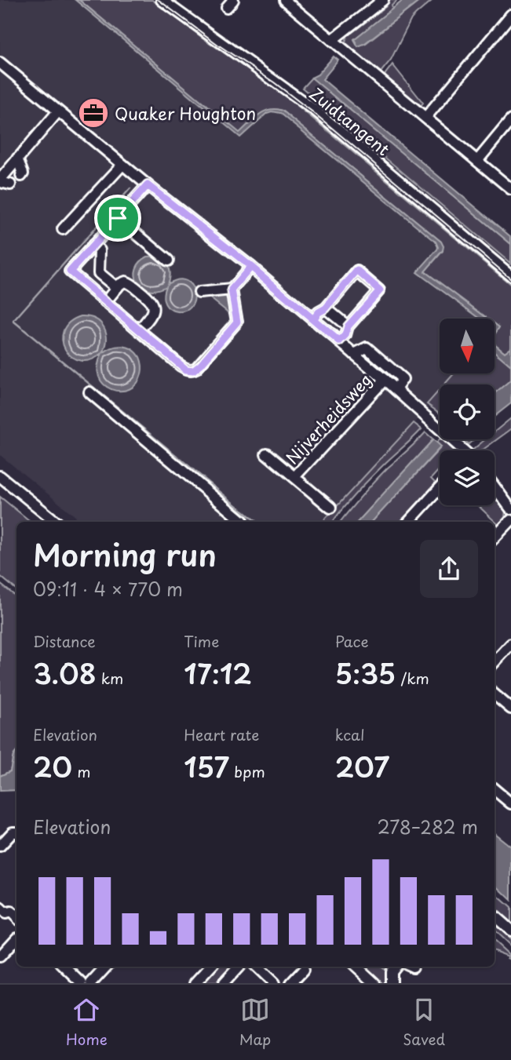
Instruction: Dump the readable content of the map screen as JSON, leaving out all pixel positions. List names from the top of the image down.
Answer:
{
  "streets": {
    "street": ["Zuidtangent", "Nijverheidsweg"]
  },
  "places": {
    "office": ["Quaker Houghton"]
  },
  "north": "bottom",
  "page": {
    "heading": ["Morning run", "09:11 · 4 × 770 m"],
    "stats": [
      ["Distance", "3.08 km"],
      ["Time", "17:12"],
      ["Pace", "5:35 /km"],
      ["Elevation", "20 m"],
      ["Heart rate", "157 bpm"],
      ["kcal", "207"]
    ],
    "chart": ["Elevation", "278–282 m"],
    "tabs": ["Home", "Map", "Saved"]
  }
}
